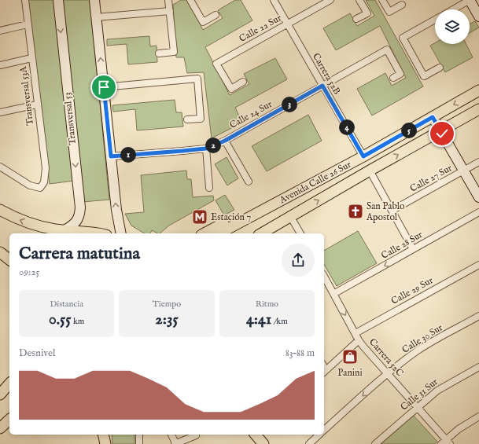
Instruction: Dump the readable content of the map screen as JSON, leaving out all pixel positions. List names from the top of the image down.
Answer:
{
  "streets": {
    "main road": ["Avenida Calle 26 Sur"],
    "street": [
      "Calle 22 Sur",
      "Carrera 52B",
      "Transversal 53A",
      "Calle 24 Sur",
      "Transversal 53",
      "Calle 27 Sur",
      "Calle 28 Sur",
      "Calle 29 Sur",
      "Calle 30 Sur",
      "Carrera 52C",
      "Calle 31 Sur"
    ]
  },
  "crossings": [
    ["Calle 22 Sur", "Carrera 52B"],
    ["Carrera 52B", "Calle 24 Sur"],
    ["Carrera 52B", "Avenida Calle 26 Sur"],
    ["Calle 28 Sur", "Carrera 52C"],
    ["Calle 29 Sur", "Carrera 52C"],
    ["Calle 30 Sur", "Carrera 52C"],
    ["Carrera 52C", "Calle 31 Sur"]
  ],
  "one_way": ["Calle 28 Sur"],
  "places": {
    "church": ["San Pablo Apostol"],
    "metro station": ["Estación 7"],
    "shop": ["Panini"]
  },
  "page": {
    "pins": [
      "3",
      "4",
      "5",
      "2",
      "1"
    ],
    "heading": ["Carrera matutina", "09:25"],
    "stats": [
      ["Distancia", "0.55 km"],
      ["Tiempo", "2:35"],
      ["Ritmo", "4:41 /km"]
    ],
    "chart": ["Desnivel", "83–88 m"]
  }
}
